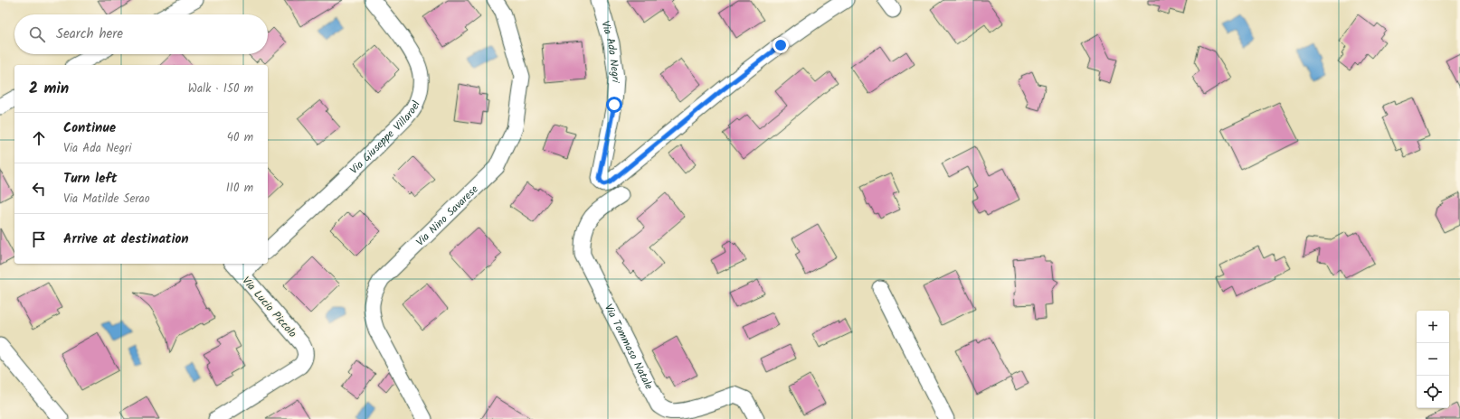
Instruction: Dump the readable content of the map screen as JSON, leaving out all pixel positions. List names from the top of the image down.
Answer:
{
  "streets": {
    "street": [
      "Via Ada Negri",
      "Via Giuseppe Villaroel",
      "Via Nino Savarese",
      "Via Lucio Piccolo",
      "Via Tommaso Natale"
    ]
  },
  "page": {
    "search": "Search here",
    "heading": ["2 min", "Walk · 150 m"],
    "list": [
      ["Continue", "Via Ada Negri", "40 m"],
      ["Turn left", "Via Matilde Serao", "110 m"],
      "Arrive at destination"
    ],
    "map_buttons": ["+", "−"]
  }
}
